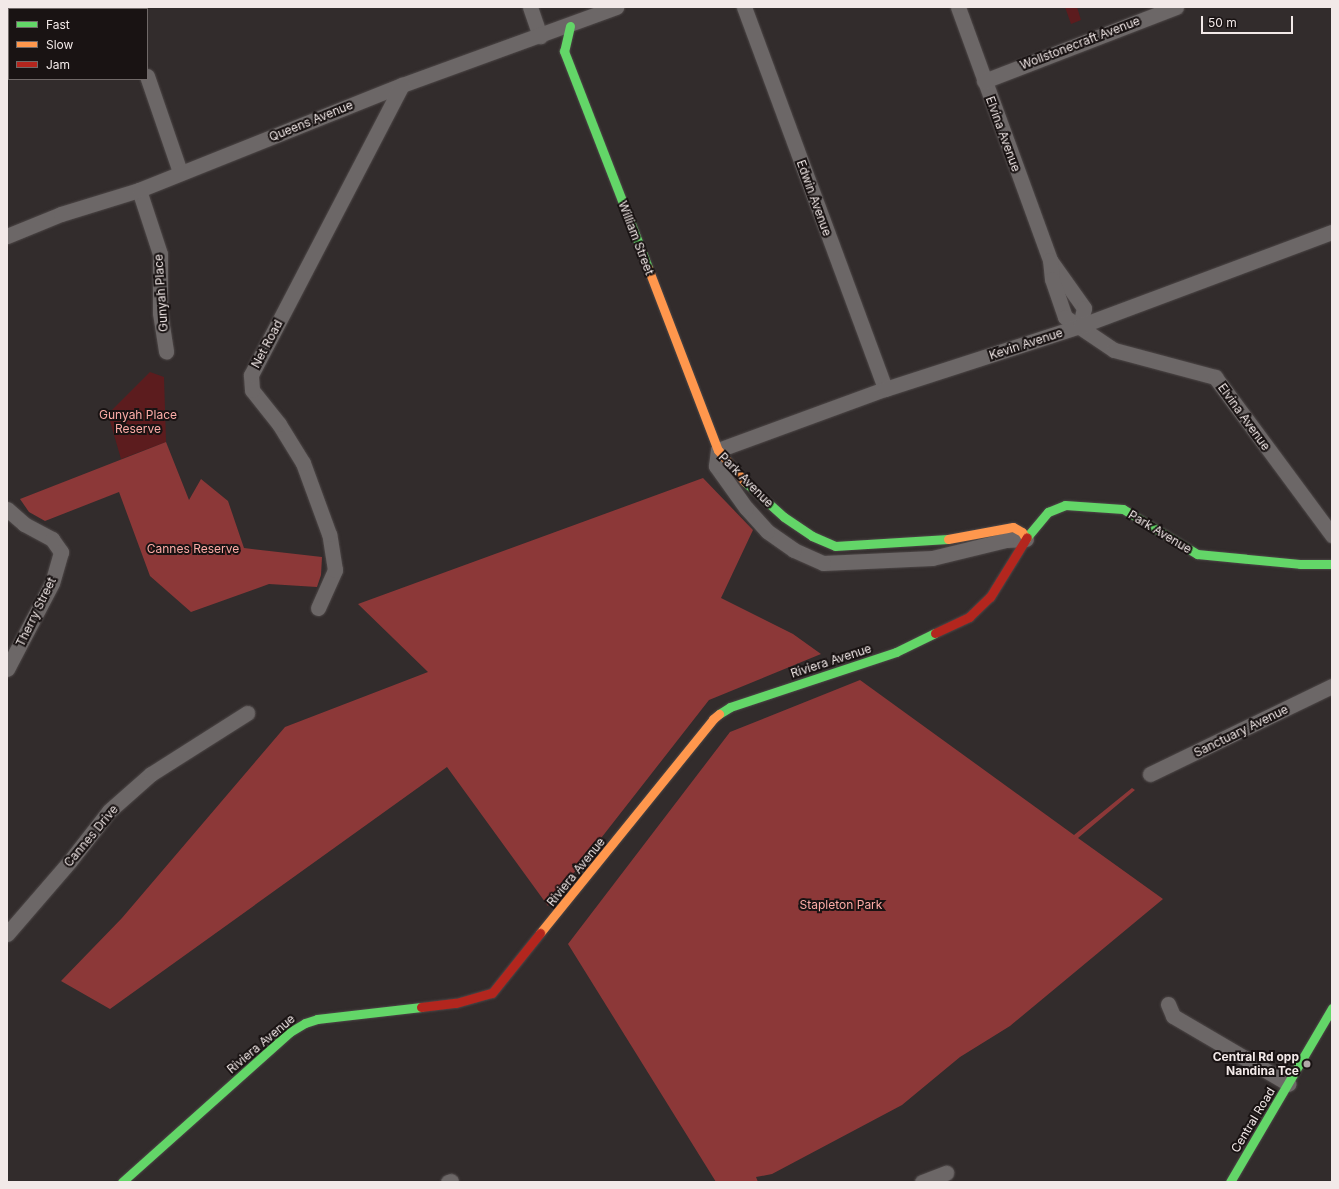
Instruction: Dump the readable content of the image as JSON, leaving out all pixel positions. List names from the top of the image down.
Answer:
{
  "streets": {
    "street": [
      "Wollstonecraft Avenue",
      "Queens Avenue",
      "Elvina Avenue",
      "Edwin Avenue",
      "William Street",
      "Gunyah Place",
      "Net Road",
      "Kevin Avenue",
      "Park Avenue",
      "Therry Street",
      "Riviera Avenue",
      "Sanctuary Avenue",
      "Cannes Drive",
      "Central Road"
    ]
  },
  "crossings": [
    ["Wollstonecraft Avenue", "Elvina Avenue"],
    ["Queens Avenue", "William Street"],
    ["Queens Avenue", "Gunyah Place"],
    ["Queens Avenue", "Net Road"],
    ["Elvina Avenue", "Kevin Avenue"],
    ["Edwin Avenue", "Kevin Avenue"],
    ["William Street", "Kevin Avenue"],
    ["William Street", "Park Avenue"],
    ["Kevin Avenue", "Park Avenue"],
    ["Park Avenue", "Riviera Avenue"]
  ],
  "parks": ["Gunyah Place Reserve", "Cannes Reserve", "Stapleton Park"],
  "places": ["Central Rd opp Nandina Tce"],
  "legend": ["Fast", "Slow", "Jam"],
  "scale_bar": "50 m"
}
